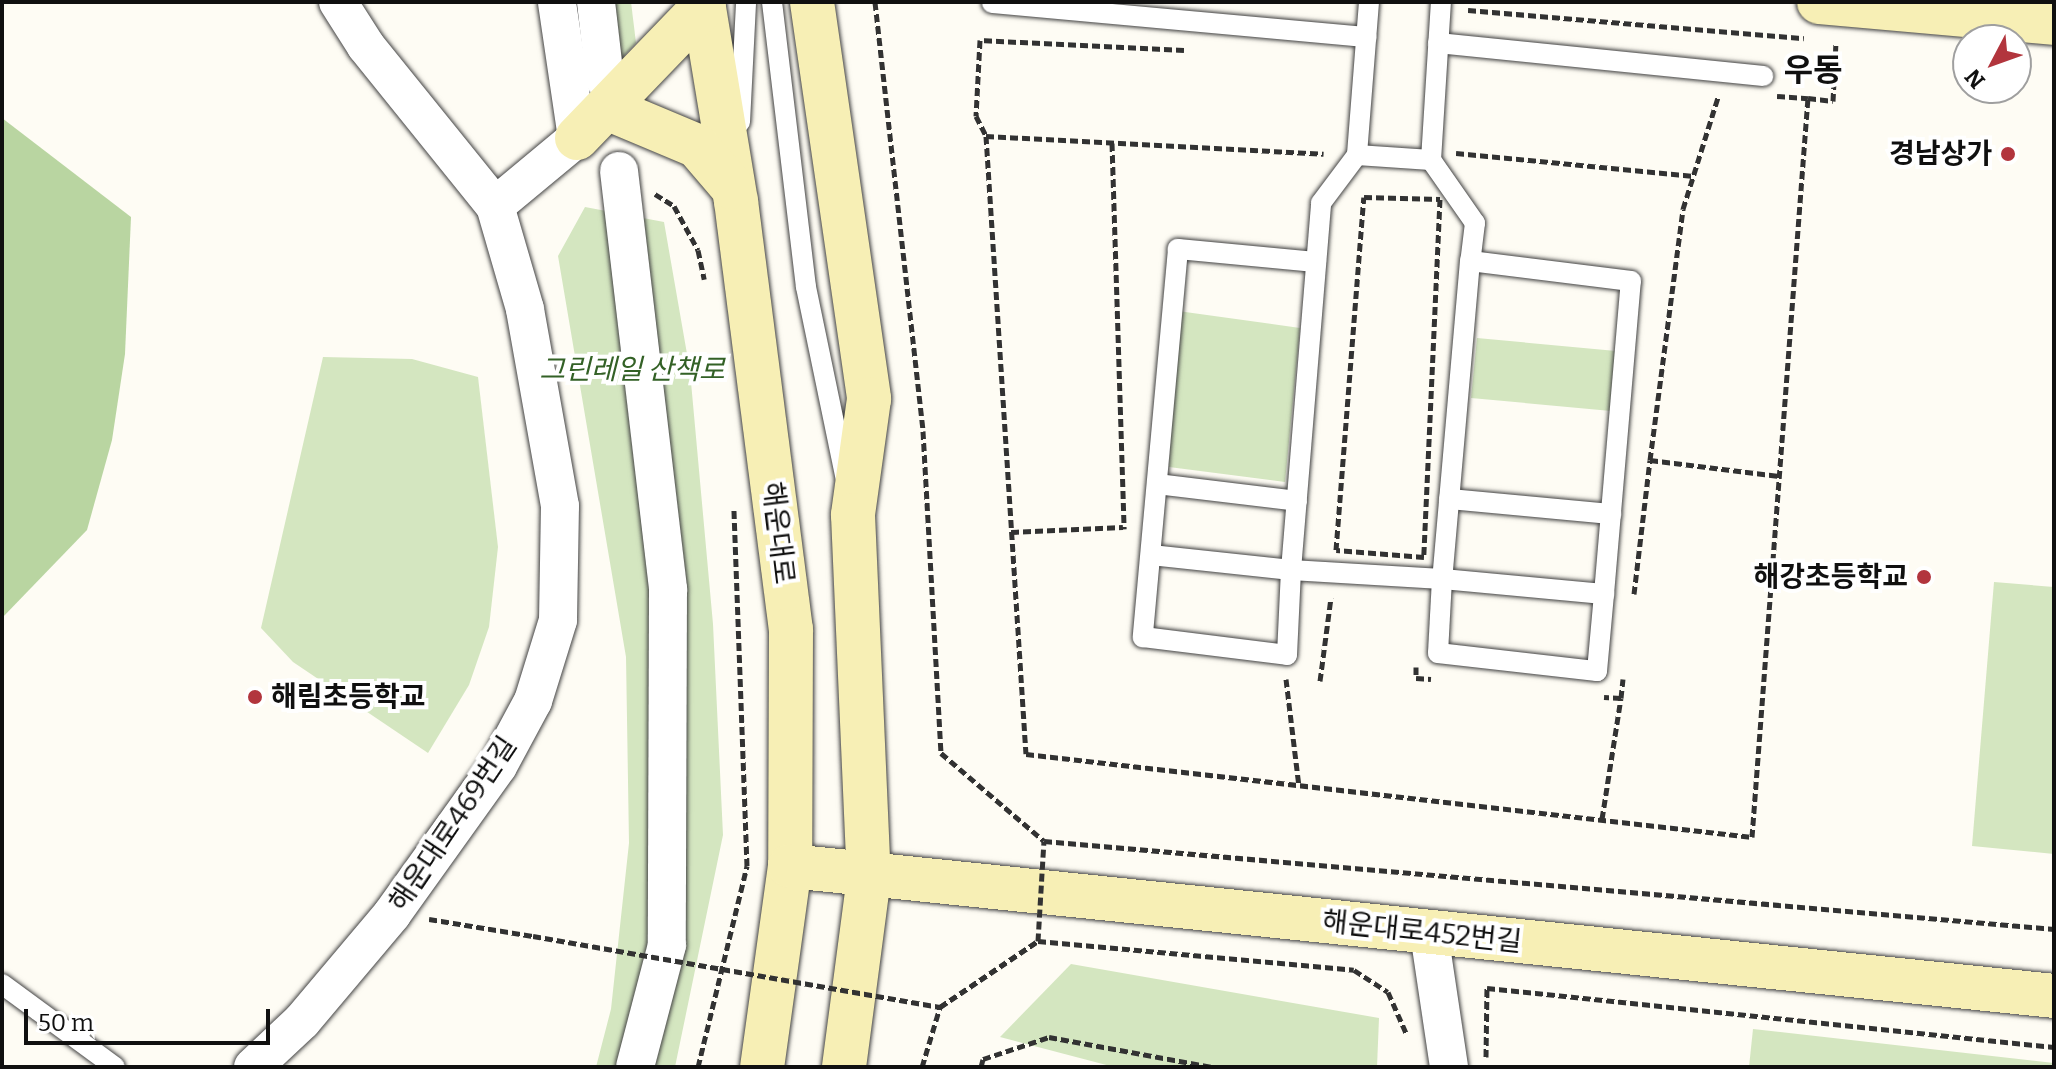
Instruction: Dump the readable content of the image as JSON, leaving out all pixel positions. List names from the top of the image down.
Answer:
{
  "streets": {
    "main road": ["해운대로", "해운대로452번길"],
    "street": ["해운대로469번길"]
  },
  "crossings": [
    ["해운대로", "해운대로452번길"]
  ],
  "districts": ["우동"],
  "parks": ["그린레일 산책로"],
  "places": ["경남상가", "해강초등학교", "해림초등학교"],
  "scale_bar": "50 m",
  "north": "bottom left"
}
